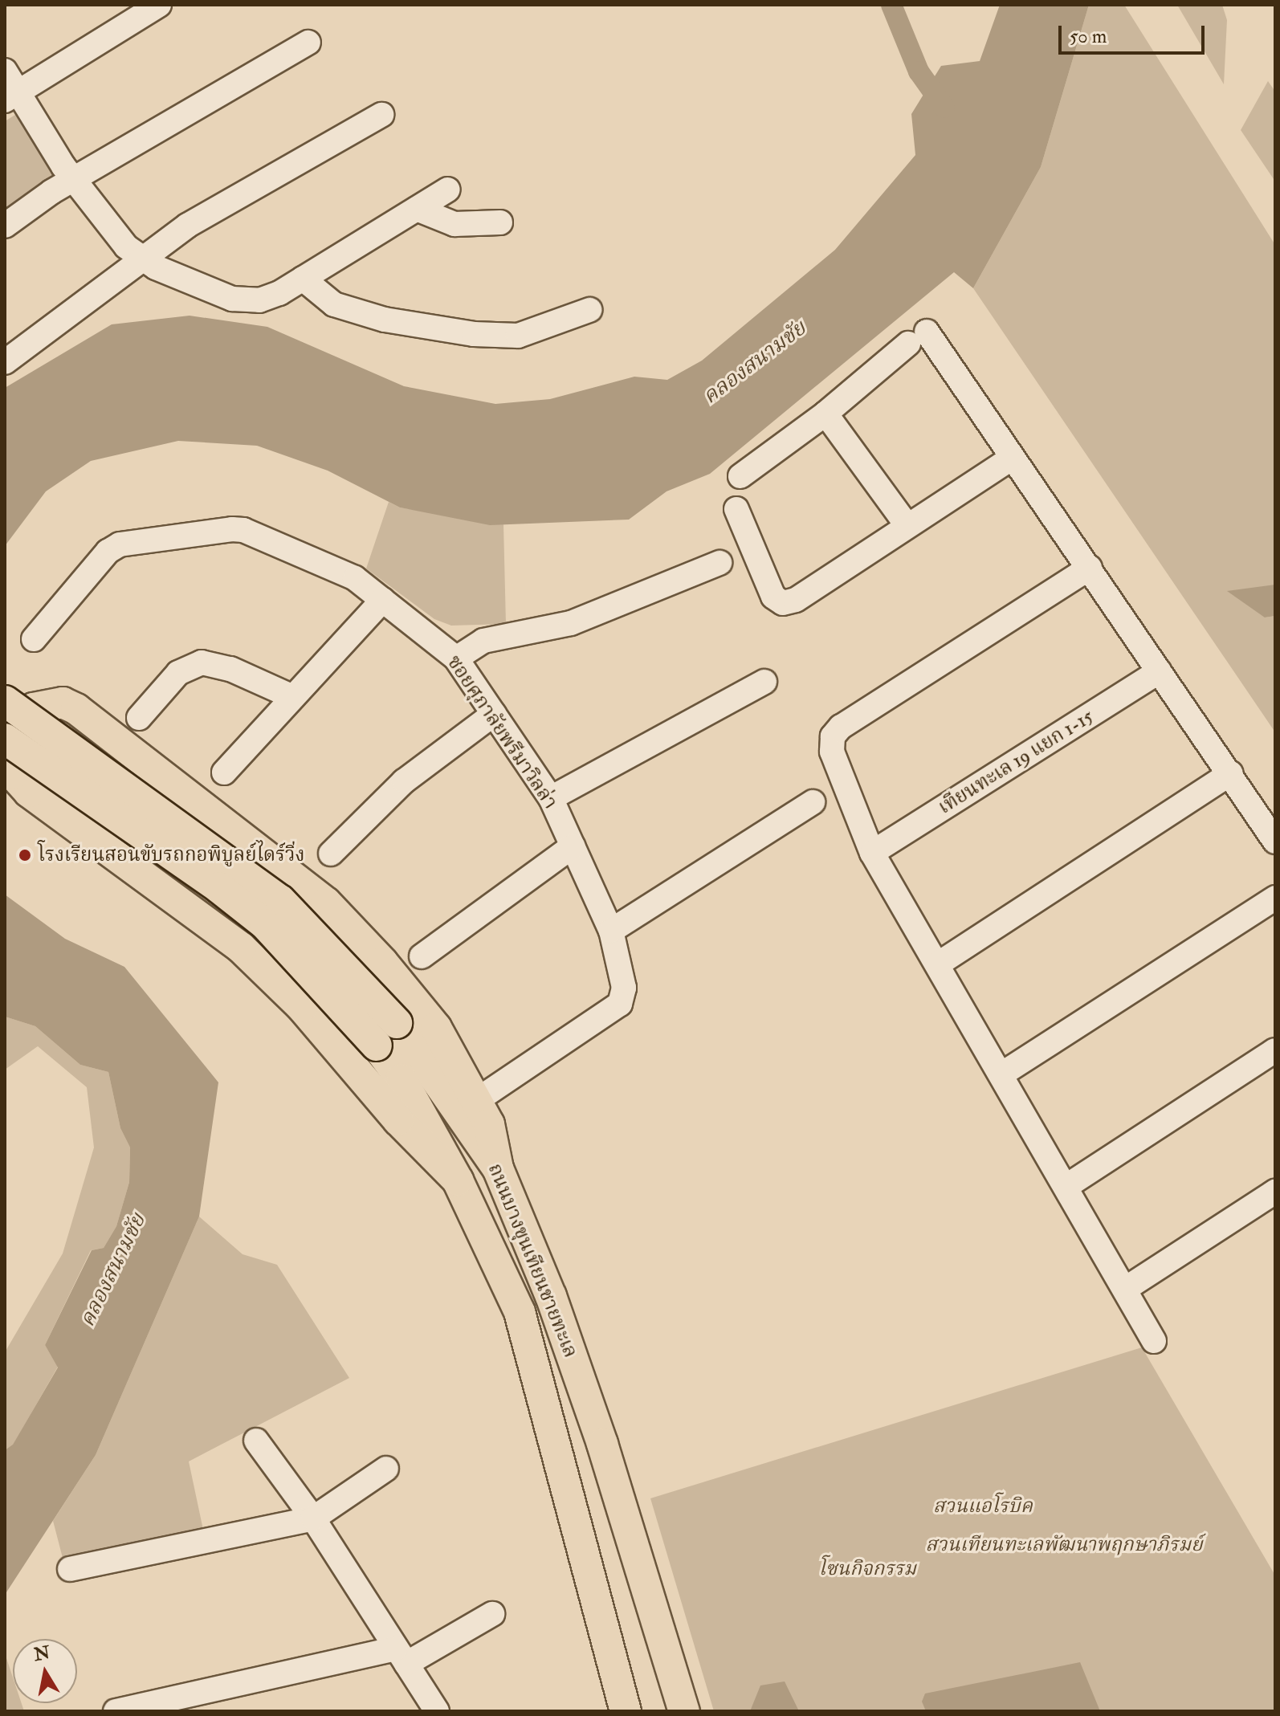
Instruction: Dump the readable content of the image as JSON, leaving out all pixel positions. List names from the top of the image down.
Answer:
{
  "streets": {
    "main road": ["ถนนบางขุนเทียนชายทะเล"],
    "street": ["ซอยศุภาลัยพรีมาวิลล่า", "เทียนทะเล 19 แยก 1-15"]
  },
  "water": ["คลองสนามชัย"],
  "parks": ["สวนแอโรบิค", "สวนเทียนทะเลพัฒนาพฤกษาภิรมย์", "โซนกิจกรรม"],
  "places": ["โรงเรียนสอนขับรถกอพิบูลย์ไดร์วิ่ง"],
  "scale_bar": "50 m",
  "north": "top"
}
